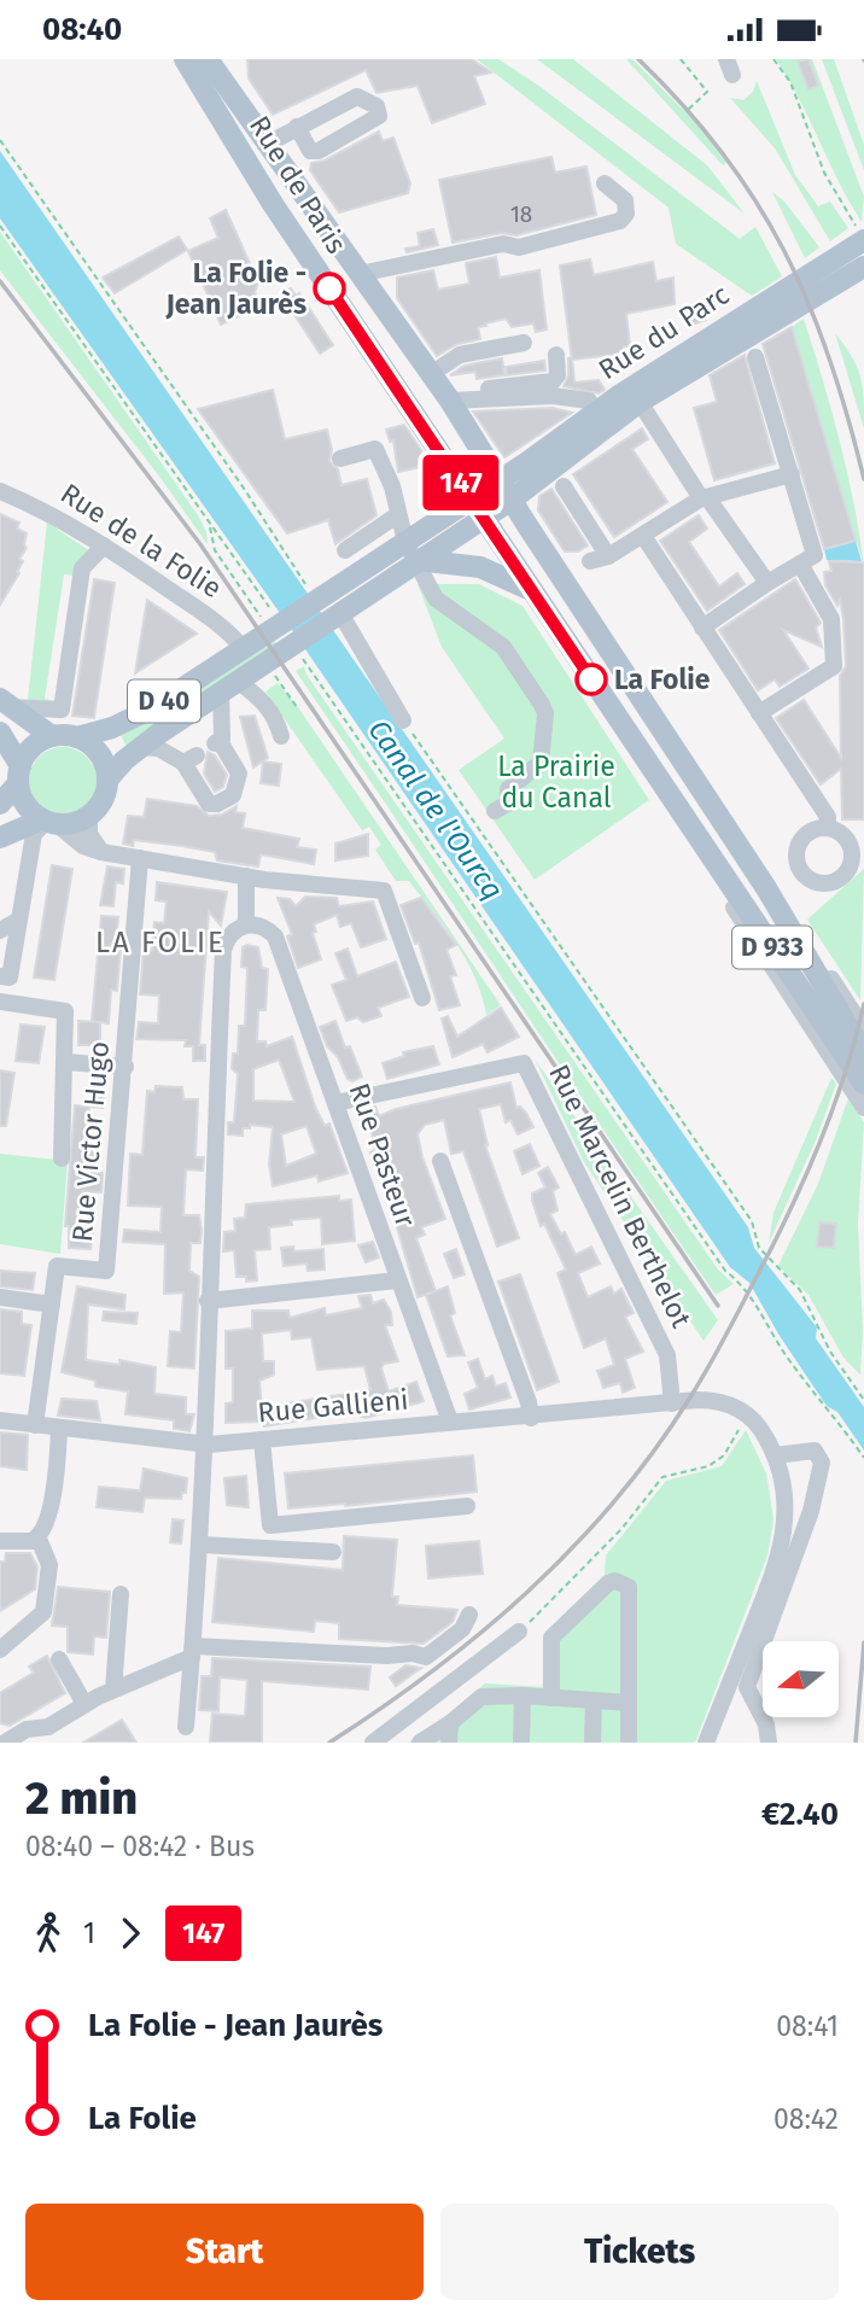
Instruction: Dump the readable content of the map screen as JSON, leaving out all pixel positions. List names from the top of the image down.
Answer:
{
  "streets": {
    "main road": [
      "Rue de Paris",
      "Rue du Parc",
      "D 40",
      "D 933"
    ],
    "street": [
      "Rue de la Folie",
      "Rue Victor Hugo",
      "Rue Pasteur",
      "Rue Marcelin Berthelot",
      "Rue Gallieni"
    ]
  },
  "crossings": [
    ["Rue de Paris", "Rue du Parc"],
    ["Rue de Paris", "D 40"],
    ["Rue de Paris", "D 933"],
    ["Rue du Parc", "D 40"],
    ["Rue du Parc", "D 933"],
    ["Rue de la Folie", "D 40"],
    ["D 40", "D 933"],
    ["Rue Victor Hugo", "Rue Gallieni"],
    ["Rue Pasteur", "Rue Marcelin Berthelot"],
    ["Rue Pasteur", "Rue Gallieni"],
    ["Rue Marcelin Berthelot", "Rue Gallieni"]
  ],
  "districts": ["LA FOLIE"],
  "water": ["Canal de l'Ourcq"],
  "parks": ["La Prairie du Canal"],
  "places": ["La Folie - Jean Jaurès", "La Folie"],
  "lines": ["bus line 147"],
  "house_numbers": ["18"],
  "north": "left",
  "page": {
    "status": "08:40",
    "on_map": "147",
    "heading": ["2 min", "08:40 – 08:42 · Bus", "€2.40"],
    "legs": ["1", "147"],
    "list": [
      {
        "name": "La Folie - Jean Jaurès",
        "value": "08:41"
      },
      {
        "name": "La Folie",
        "value": "08:42"
      }
    ],
    "buttons": ["Start", "Tickets"]
  }
}
